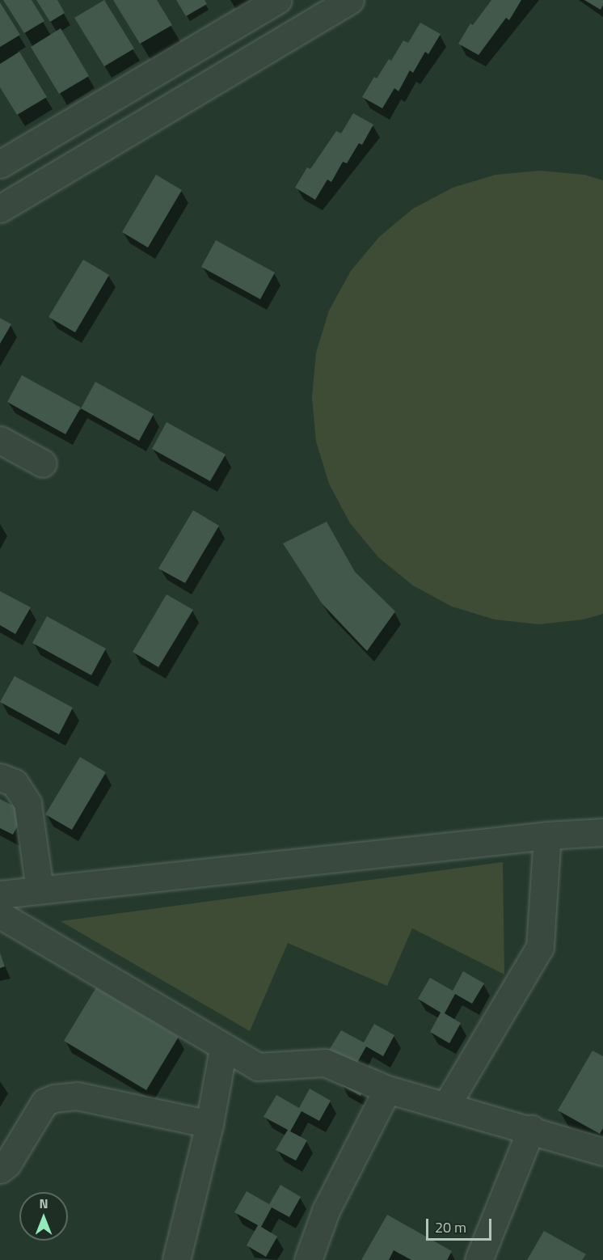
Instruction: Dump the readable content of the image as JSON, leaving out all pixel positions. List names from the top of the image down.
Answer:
{
  "scale_bar": "20 m",
  "north": "top"
}
